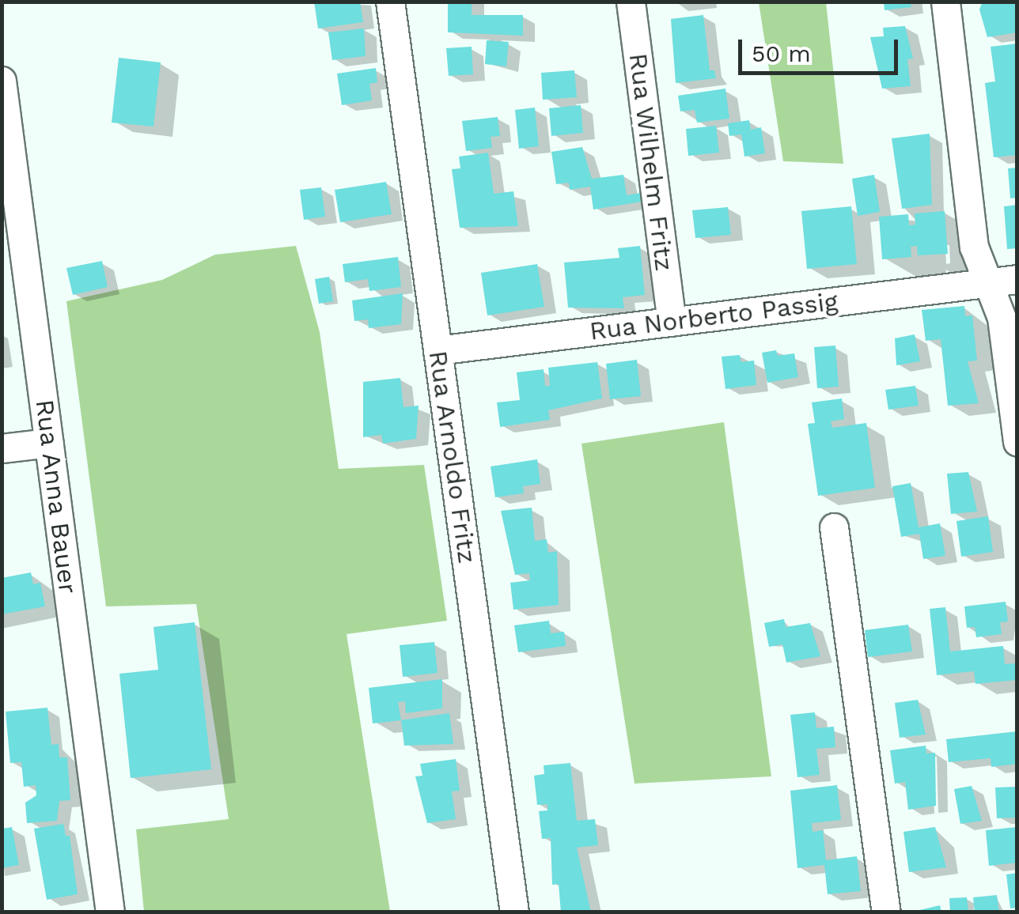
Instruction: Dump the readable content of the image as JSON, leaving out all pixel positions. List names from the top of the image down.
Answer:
{
  "streets": {
    "street": [
      "Rua Wilhelm Fritz",
      "Rua Norberto Passig",
      "Rua Arnoldo Fritz",
      "Rua Anna Bauer"
    ]
  },
  "crossings": [
    ["Rua Wilhelm Fritz", "Rua Norberto Passig"],
    ["Rua Norberto Passig", "Rua Arnoldo Fritz"]
  ],
  "scale_bar": "50 m"
}
